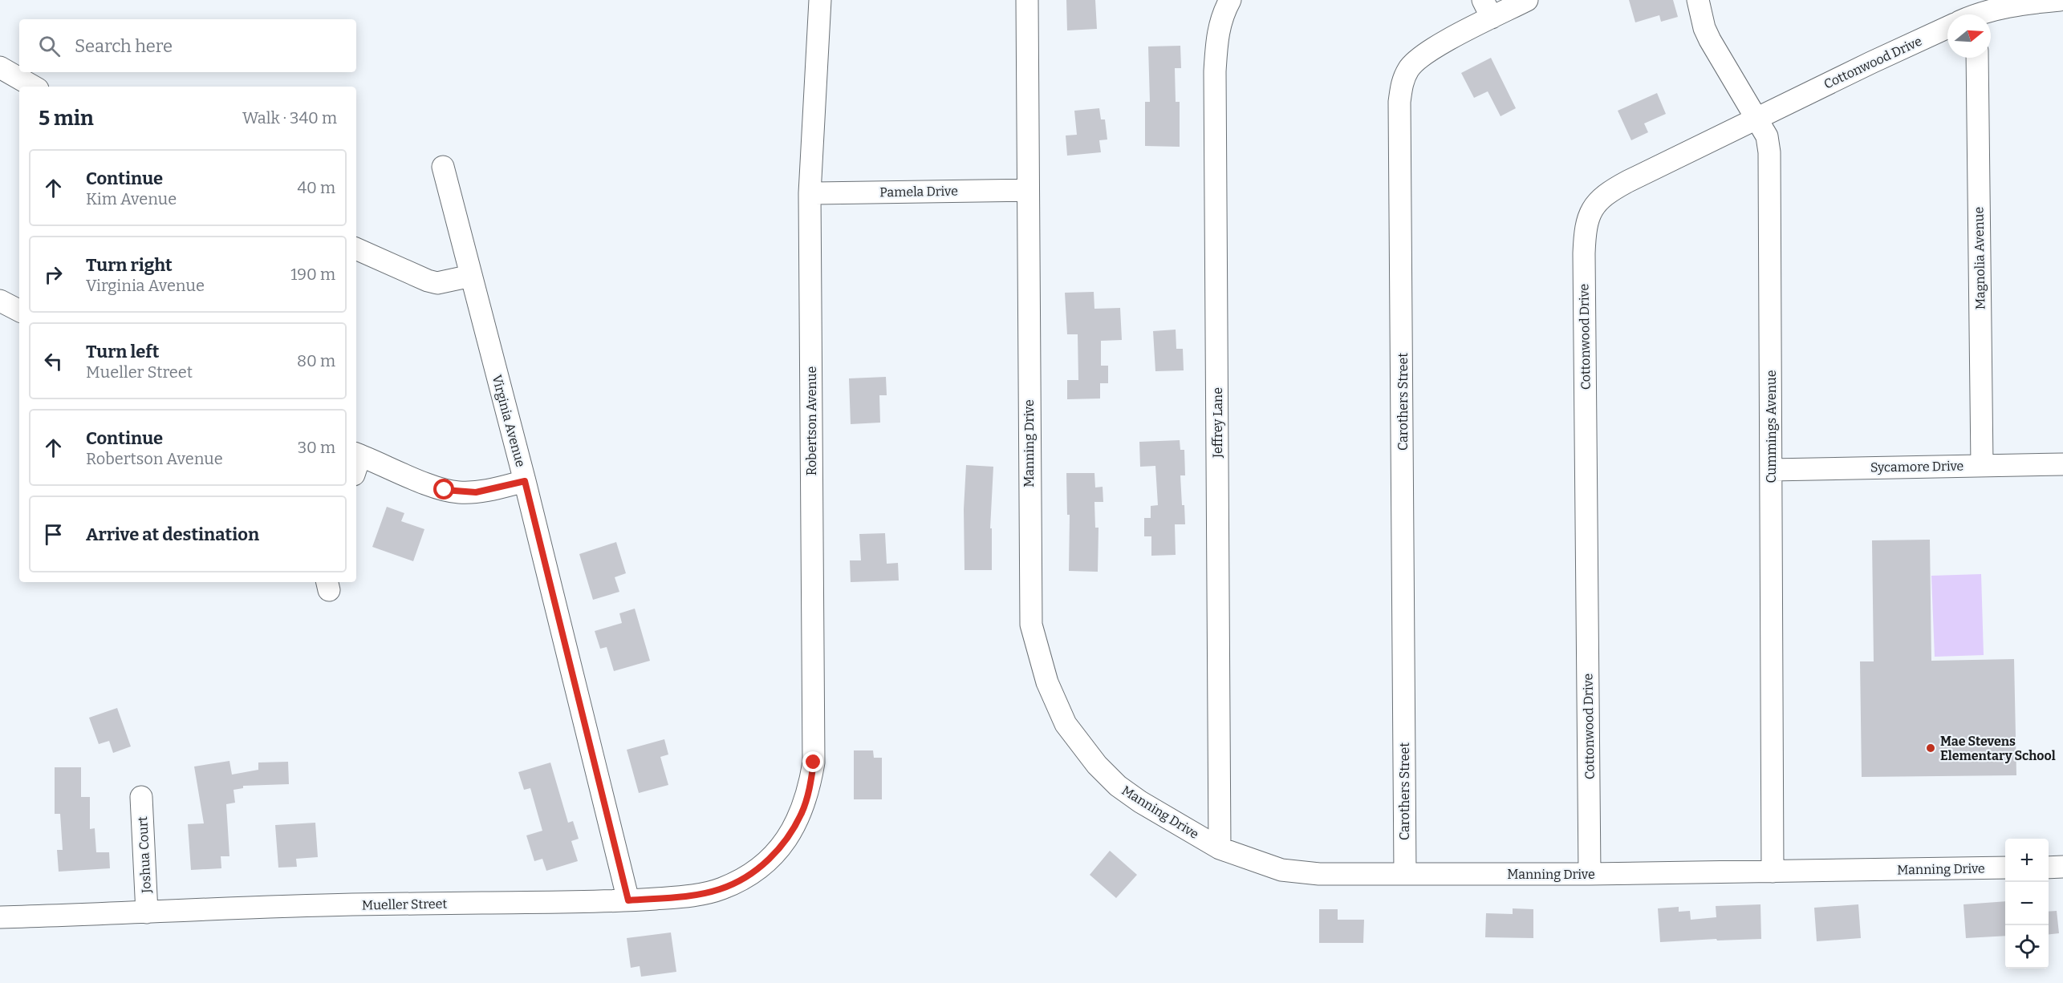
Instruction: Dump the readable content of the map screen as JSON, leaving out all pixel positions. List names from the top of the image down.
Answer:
{
  "streets": {
    "street": [
      "Cottonwood Drive",
      "Pamela Drive",
      "Magnolia Avenue",
      "Carothers Street",
      "Virginia Avenue",
      "Robertson Avenue",
      "Jeffrey Lane",
      "Cummings Avenue",
      "Manning Drive",
      "Sycamore Drive",
      "Joshua Court",
      "Mueller Street"
    ]
  },
  "crossings": [
    ["Cottonwood Drive", "Cummings Avenue"],
    ["Cottonwood Drive", "Manning Drive"],
    ["Pamela Drive", "Robertson Avenue"],
    ["Pamela Drive", "Manning Drive"],
    ["Magnolia Avenue", "Sycamore Drive"],
    ["Carothers Street", "Manning Drive"],
    ["Virginia Avenue", "Mueller Street"],
    ["Robertson Avenue", "Mueller Street"],
    ["Jeffrey Lane", "Manning Drive"],
    ["Cummings Avenue", "Manning Drive"],
    ["Cummings Avenue", "Sycamore Drive"],
    ["Joshua Court", "Mueller Street"]
  ],
  "places": ["Mae Stevens Elementary School"],
  "north": "right",
  "page": {
    "search": "Search here",
    "heading": ["5 min", "Walk · 340 m"],
    "list": [
      ["Continue", "Kim Avenue", "40 m"],
      ["Turn right", "Virginia Avenue", "190 m"],
      ["Turn left", "Mueller Street", "80 m"],
      ["Continue", "Robertson Avenue", "30 m"],
      "Arrive at destination"
    ],
    "map_buttons": ["+", "−"]
  }
}
